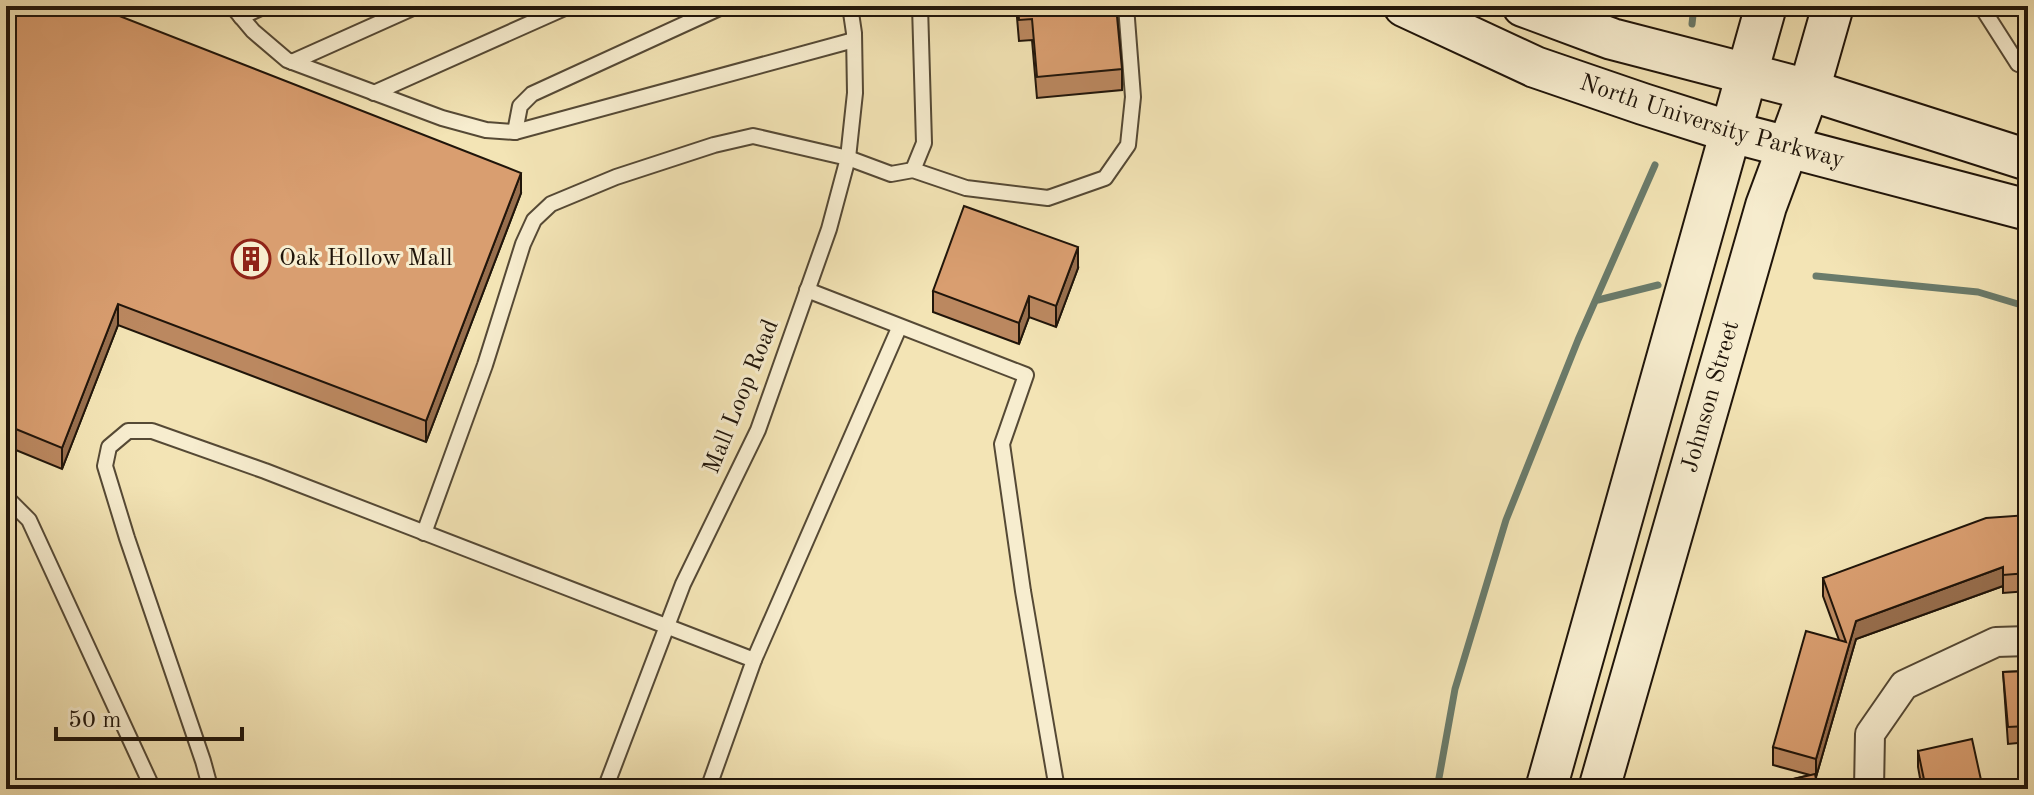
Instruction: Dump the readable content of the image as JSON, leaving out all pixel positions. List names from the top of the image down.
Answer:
{
  "streets": {
    "main road": ["North University Parkway", "Johnson Street"],
    "lane": ["Mall Loop Road"]
  },
  "crossings": [
    ["North University Parkway", "Johnson Street"]
  ],
  "places": {
    "building": ["Oak Hollow Mall"]
  },
  "scale_bar": "50 m"
}
